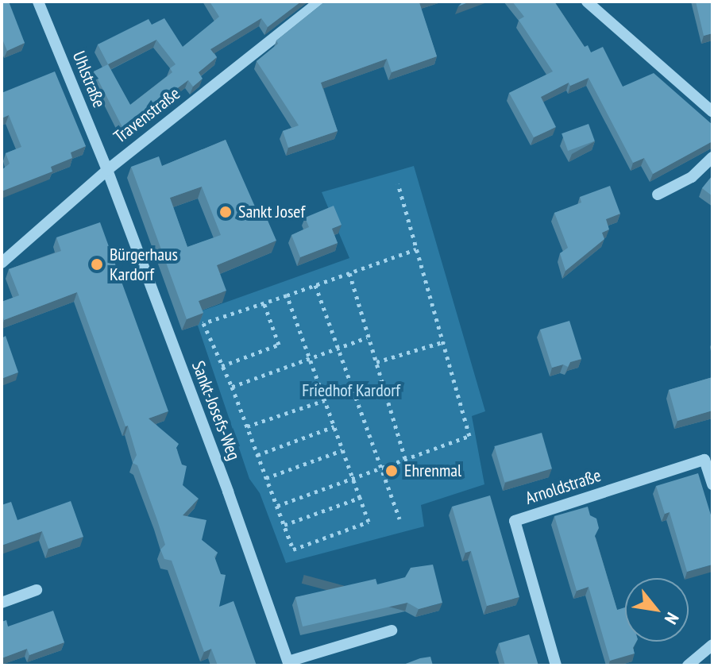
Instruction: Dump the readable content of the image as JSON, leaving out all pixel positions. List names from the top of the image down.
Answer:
{
  "streets": {
    "street": [
      "Uhlstraße",
      "Travenstraße",
      "Sankt-Josefs-Weg",
      "Arnoldstraße"
    ]
  },
  "crossings": [
    ["Uhlstraße", "Travenstraße"],
    ["Uhlstraße", "Sankt-Josefs-Weg"],
    ["Travenstraße", "Sankt-Josefs-Weg"]
  ],
  "parks": ["Friedhof Kardorf"],
  "places": ["Sankt Josef", "Bürgerhaus Kardorf", "Ehrenmal"],
  "north": "bottom right"
}
